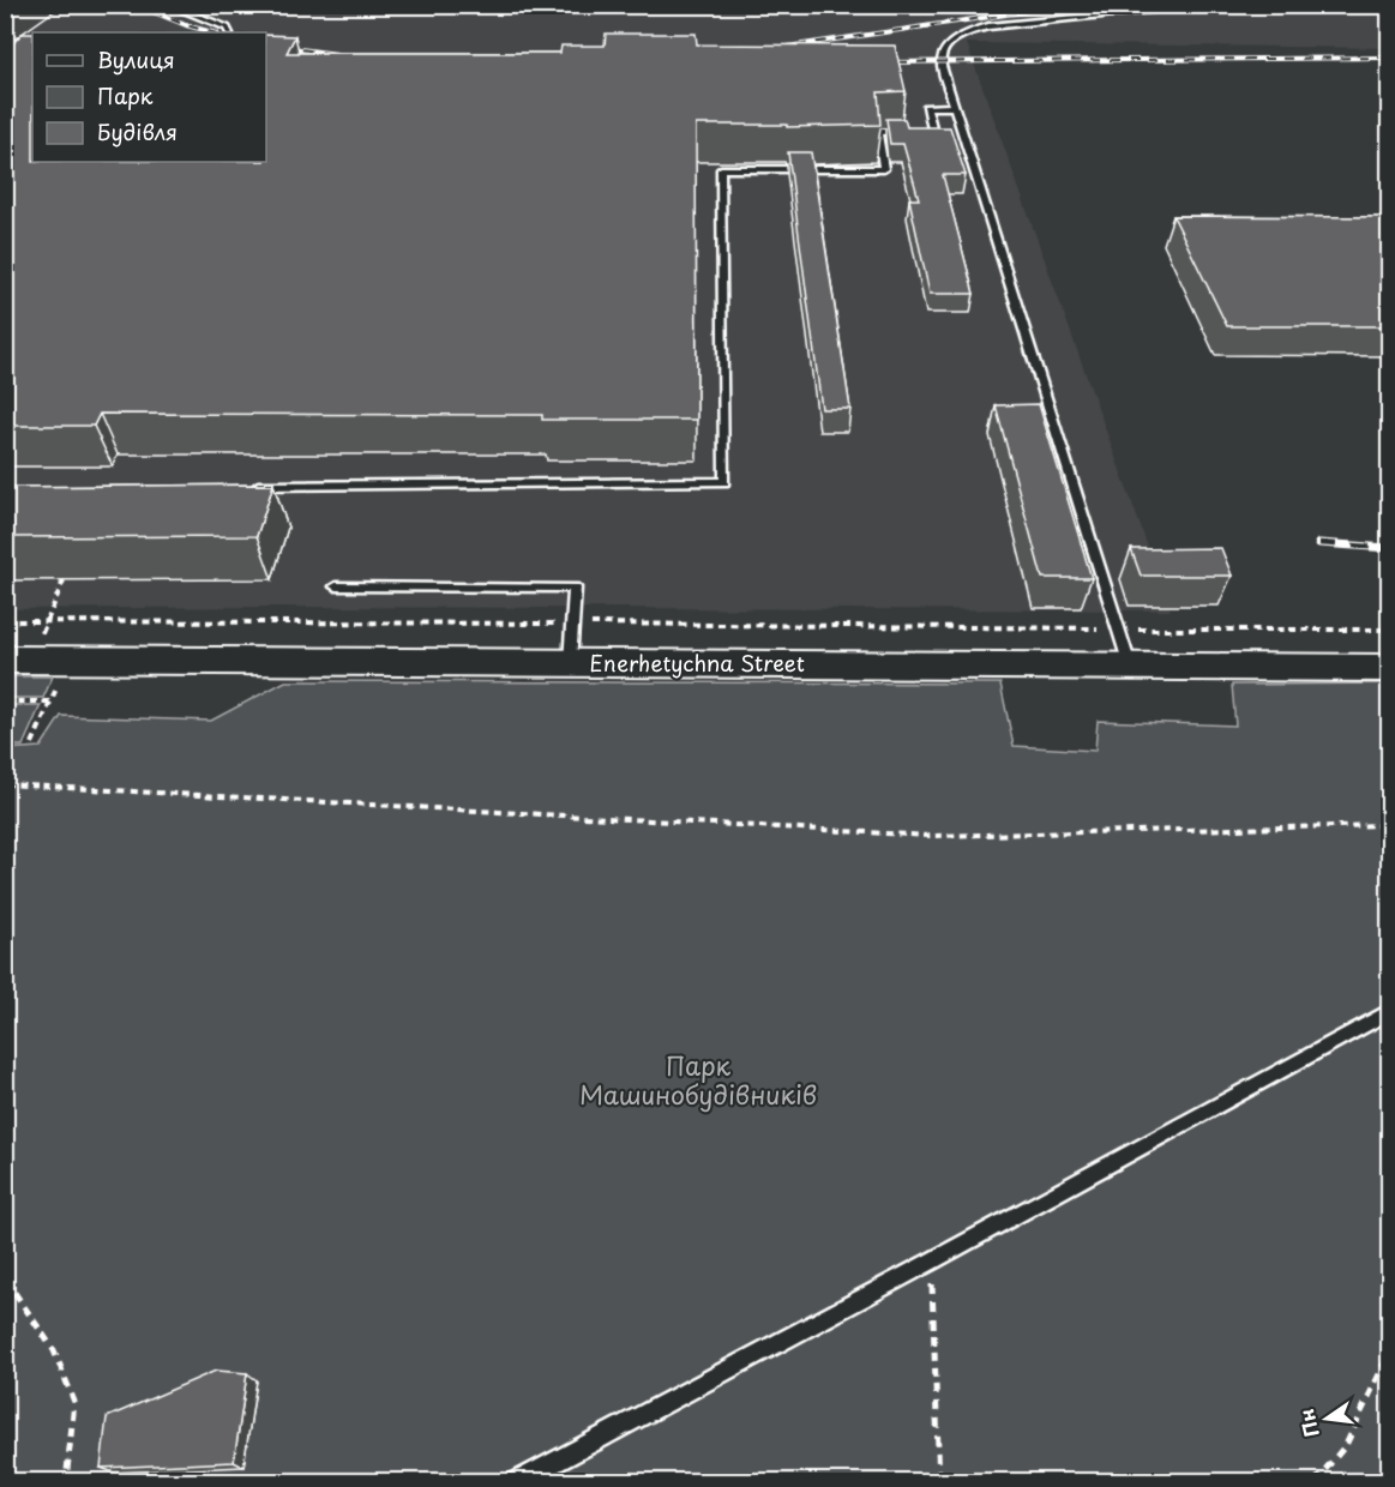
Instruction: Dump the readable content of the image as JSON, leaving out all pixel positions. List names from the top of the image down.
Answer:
{
  "streets": {
    "street": ["Enerhetychna Street"]
  },
  "parks": ["Парк Машинобудівників"],
  "legend": ["Вулиця", "Парк", "Будівля"],
  "north": "left"
}
